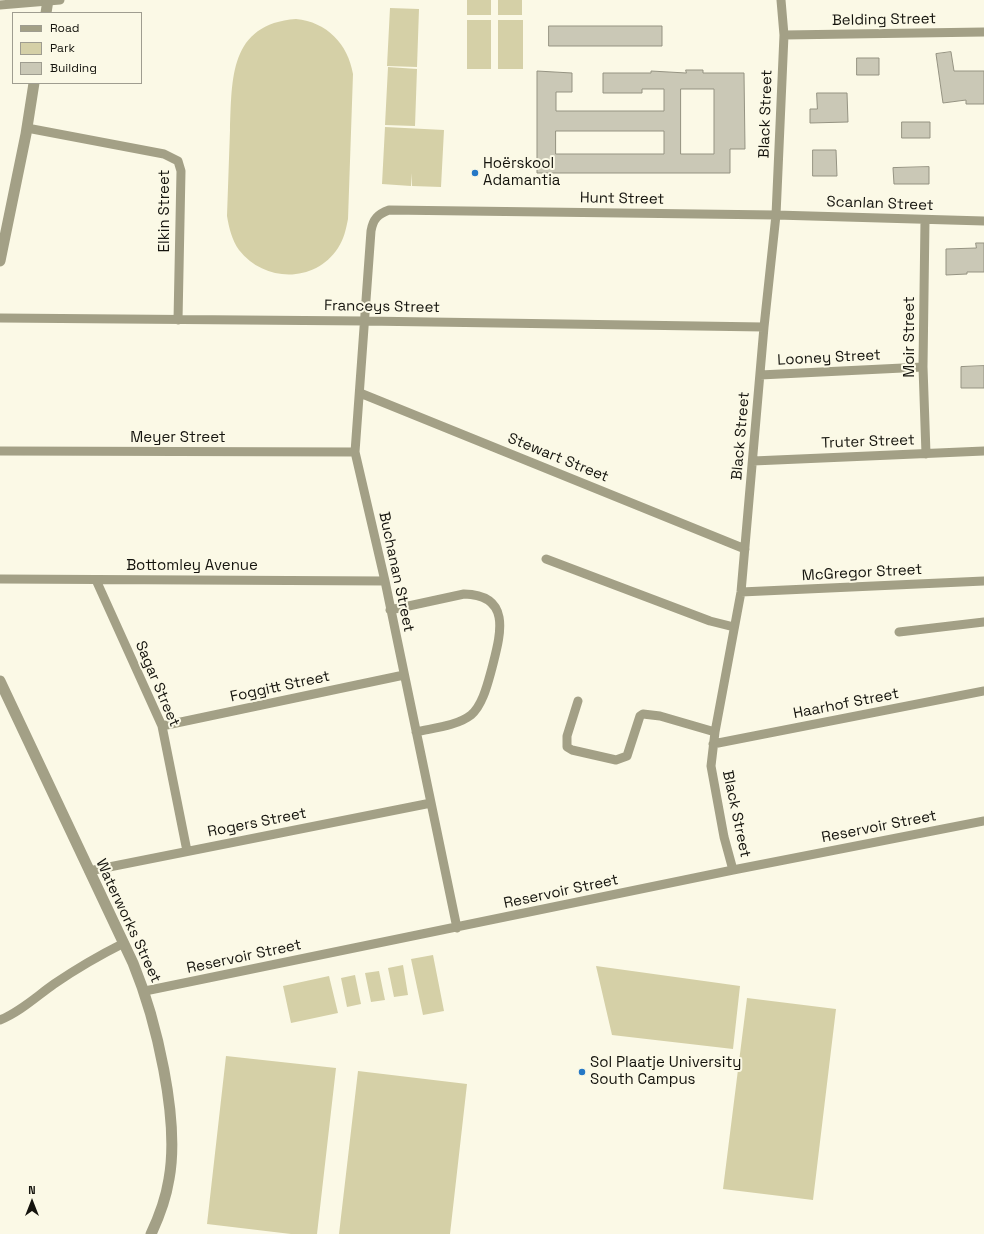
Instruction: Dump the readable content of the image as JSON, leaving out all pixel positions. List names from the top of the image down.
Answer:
{
  "streets": {
    "street": [
      "Belding Street",
      "Black Street",
      "Hunt Street",
      "Scanlan Street",
      "Elkin Street",
      "Franceys Street",
      "Moir Street",
      "Looney Street",
      "Meyer Street",
      "Truter Street",
      "Stewart Street",
      "Bottomley Avenue",
      "Buchanan Street",
      "McGregor Street",
      "Sagar Street",
      "Foggitt Street",
      "Haarhof Street",
      "Rogers Street",
      "Reservoir Street",
      "Waterworks Street"
    ]
  },
  "crossings": [
    ["Belding Street", "Black Street"],
    ["Black Street", "Hunt Street"],
    ["Black Street", "Scanlan Street"],
    ["Black Street", "Franceys Street"],
    ["Black Street", "Looney Street"],
    ["Black Street", "Truter Street"],
    ["Black Street", "Stewart Street"],
    ["Black Street", "McGregor Street"],
    ["Black Street", "Haarhof Street"],
    ["Black Street", "Reservoir Street"],
    ["Hunt Street", "Scanlan Street"],
    ["Hunt Street", "Buchanan Street"],
    ["Scanlan Street", "Moir Street"],
    ["Elkin Street", "Franceys Street"],
    ["Franceys Street", "Buchanan Street"],
    ["Moir Street", "Looney Street"],
    ["Moir Street", "Truter Street"],
    ["Meyer Street", "Buchanan Street"],
    ["Stewart Street", "Buchanan Street"],
    ["Bottomley Avenue", "Buchanan Street"],
    ["Bottomley Avenue", "Sagar Street"],
    ["Buchanan Street", "Foggitt Street"],
    ["Buchanan Street", "Rogers Street"],
    ["Buchanan Street", "Reservoir Street"],
    ["Sagar Street", "Foggitt Street"],
    ["Sagar Street", "Rogers Street"],
    ["Rogers Street", "Waterworks Street"],
    ["Reservoir Street", "Waterworks Street"]
  ],
  "places": ["Hoërskool Adamantia", "Sol Plaatje University South Campus"],
  "legend": ["Road", "Park", "Building"],
  "north": "top"
}
